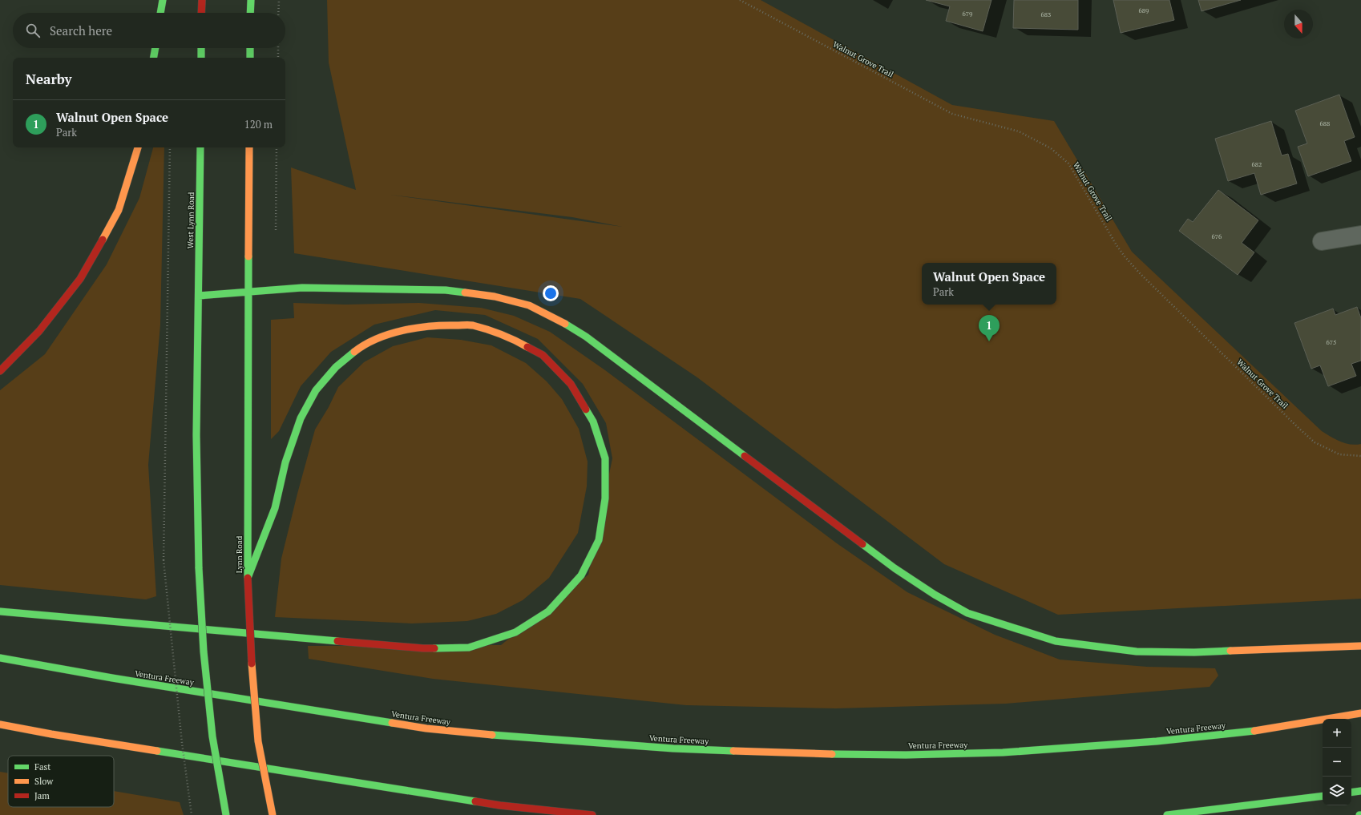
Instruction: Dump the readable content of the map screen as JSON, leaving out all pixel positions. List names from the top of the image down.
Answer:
{
  "streets": {
    "main road": ["West Lynn Road", "Lynn Road", "Ventura Freeway"],
    "path": ["Walnut Grove Trail"]
  },
  "house_numbers": [
    "689",
    "679",
    "683",
    "688",
    "682",
    "676",
    "675"
  ],
  "legend": ["Fast", "Slow", "Jam"],
  "north": "bottom",
  "page": {
    "search": "Search here",
    "heading": "Nearby",
    "list": [
      {
        "mark": "1",
        "name": "Walnut Open Space",
        "note": "Park",
        "value": "120 m"
      }
    ],
    "popup": ["Walnut Open Space", "Park"],
    "pins": "1",
    "map_buttons": ["+", "−"]
  }
}
